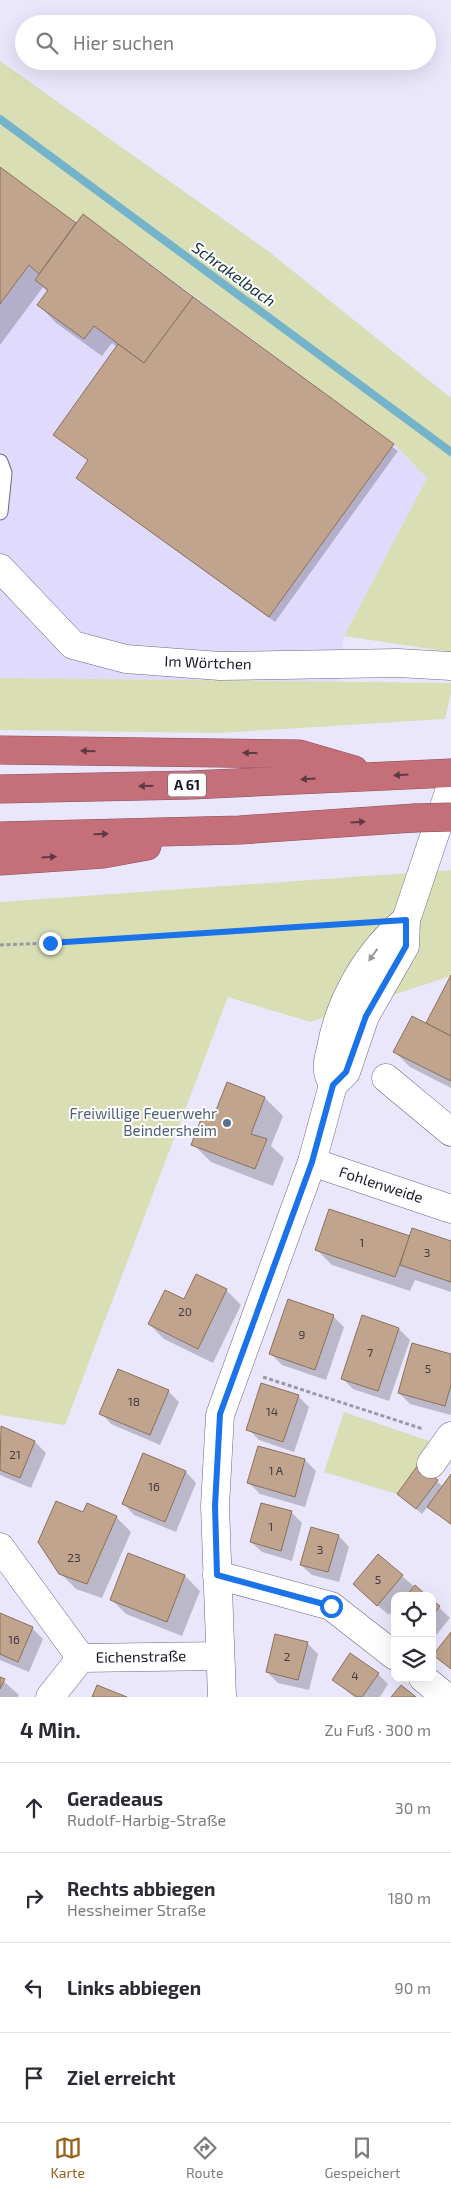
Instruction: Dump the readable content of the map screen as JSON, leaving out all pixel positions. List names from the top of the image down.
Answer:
{
  "streets": {
    "highway": ["A 61"],
    "street": ["Im Wörtchen", "Fohlenweide", "Eichenstraße"]
  },
  "water": ["Schrakelbach"],
  "places": ["Freiwillige Feuerwehr Beindersheim"],
  "house_numbers": [
    "1",
    "3",
    "20",
    "9",
    "7",
    "5",
    "18",
    "14",
    "21",
    "1 A",
    "16",
    "1",
    "3",
    "23",
    "5",
    "16",
    "2",
    "4"
  ],
  "page": {
    "search": "Hier suchen",
    "heading": ["4 Min.", "Zu Fuß · 300 m"],
    "list": [
      ["Geradeaus", "Rudolf-Harbig-Straße", "30 m"],
      ["Rechts abbiegen", "Hessheimer Straße", "180 m"],
      ["Links abbiegen", "90 m"],
      "Ziel erreicht"
    ],
    "nav": ["Karte", "Route", "Gespeichert"]
  }
}
